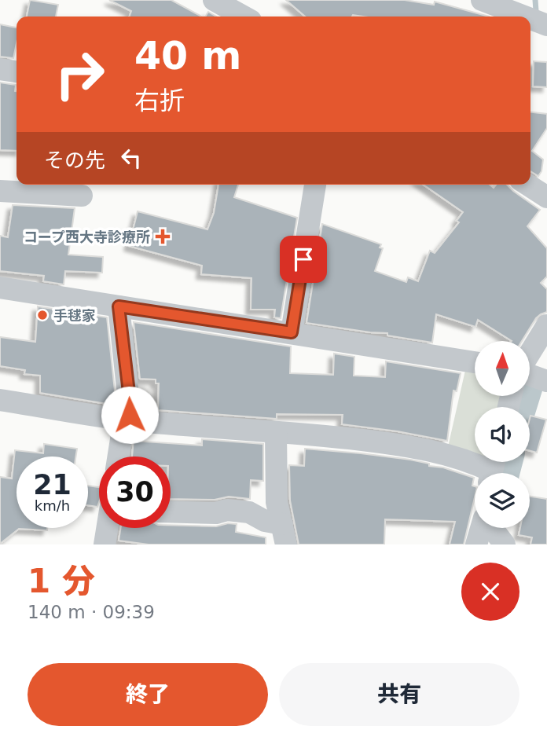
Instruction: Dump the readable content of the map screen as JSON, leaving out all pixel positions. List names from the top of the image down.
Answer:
{
  "places": {
    "health": ["コープ西大寺診療所"],
    "other": ["手毬家"]
  },
  "north": "top",
  "page": {
    "turn": ["40 m", "右折"],
    "then": "その先",
    "speed": "21 km/h",
    "limit": "30",
    "heading": ["1 分", "140 m · 09:39"],
    "buttons": ["終了", "共有"]
  }
}
